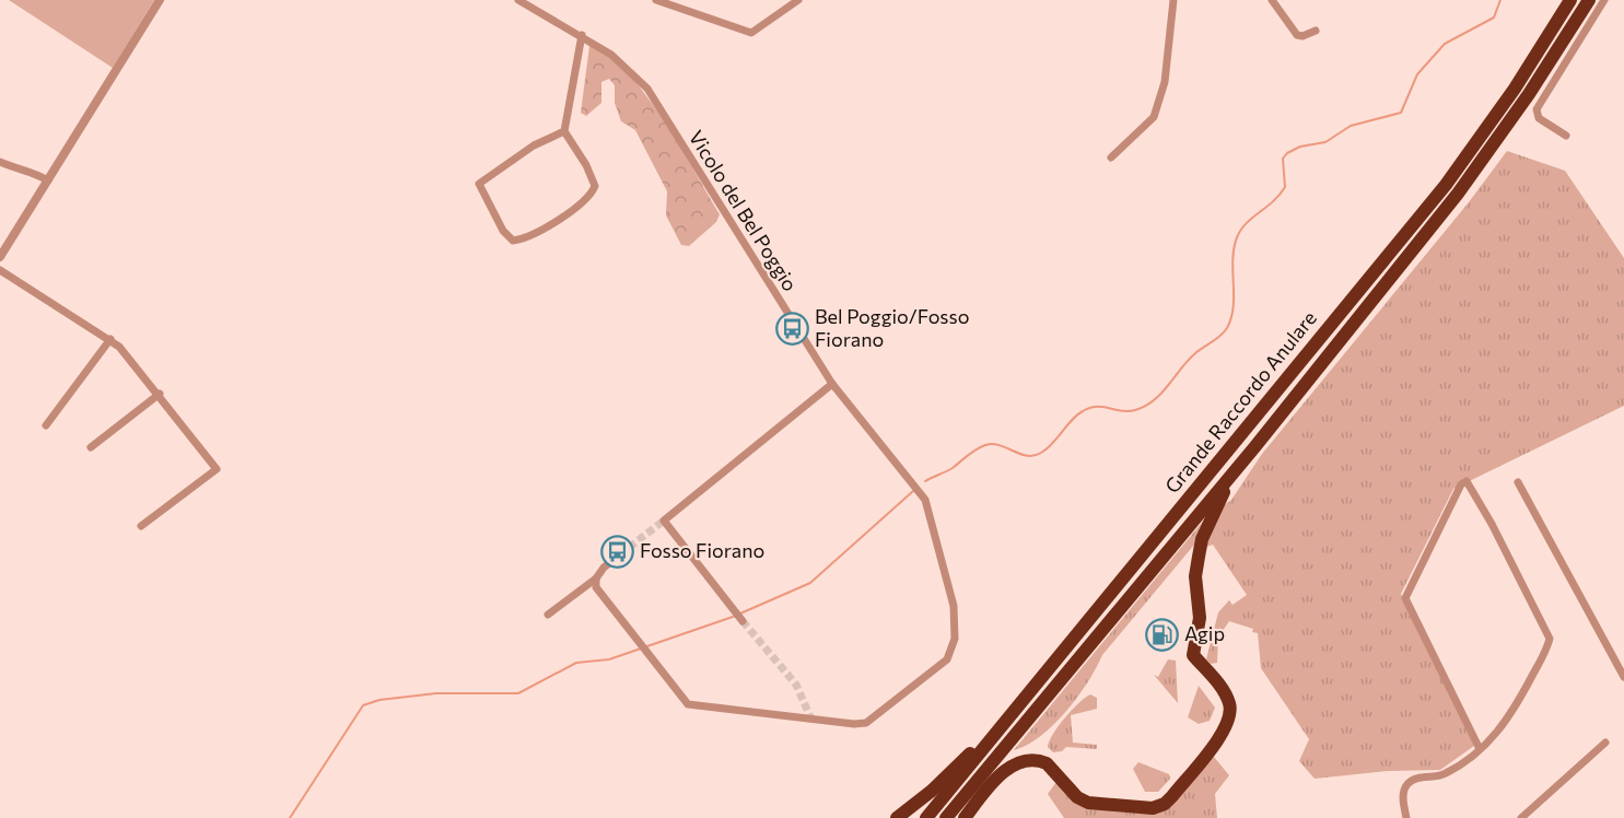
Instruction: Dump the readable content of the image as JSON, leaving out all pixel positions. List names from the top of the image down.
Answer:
{
  "streets": {
    "highway": ["Grande Raccordo Anulare"],
    "street": ["Vicolo del Bel Poggio"]
  },
  "places": {
    "bus stop": ["Bel Poggio/Fosso Fiorano", "Fosso Fiorano"],
    "fuel station": ["Agip"]
  }
}
